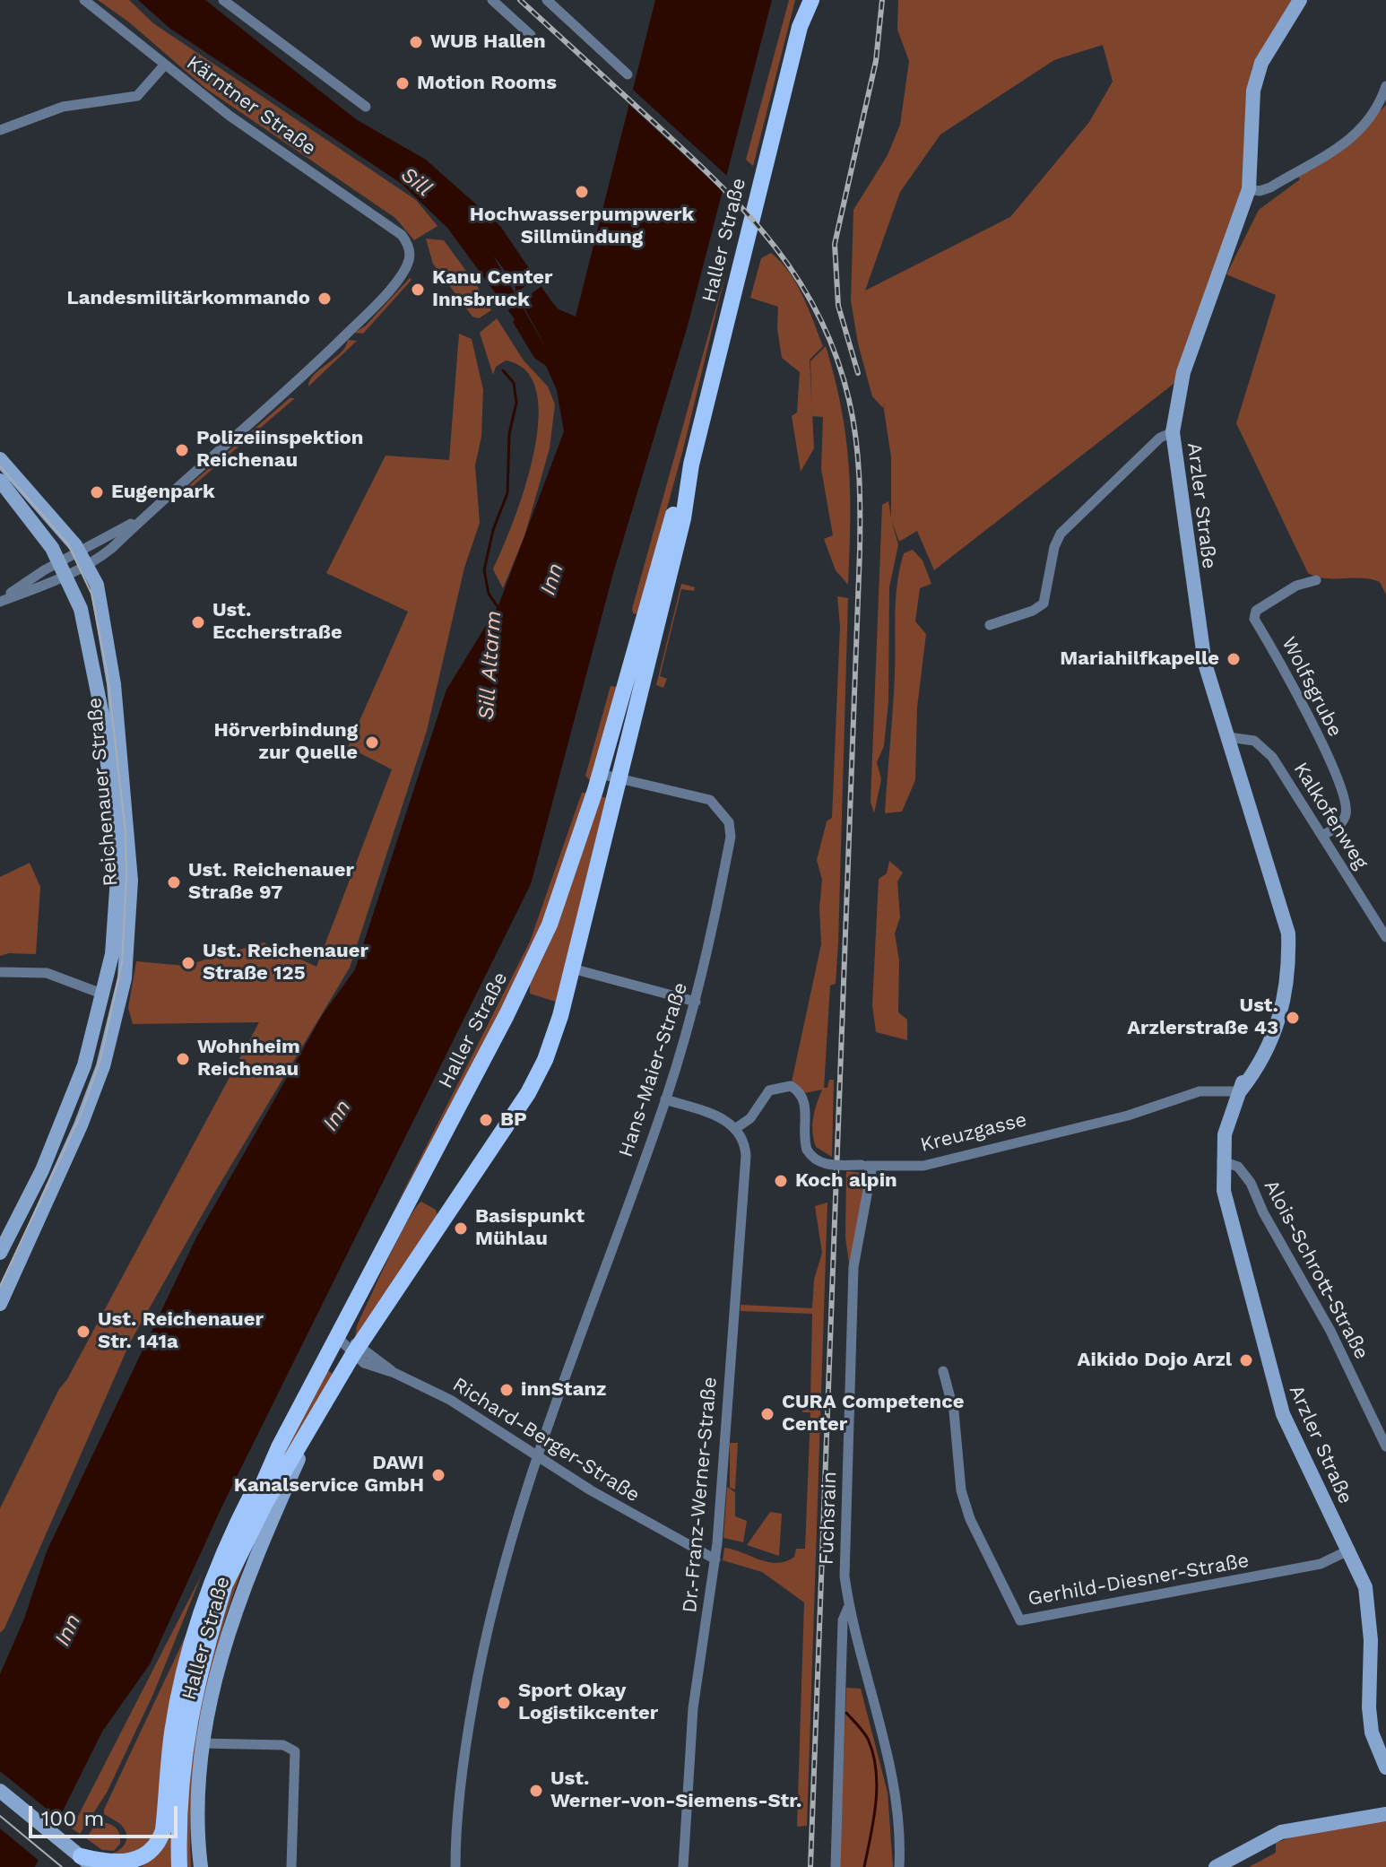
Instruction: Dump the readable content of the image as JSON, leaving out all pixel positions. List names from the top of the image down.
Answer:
{
  "streets": {
    "main road": ["Haller Straße", "Arzler Straße", "Reichenauer Straße"],
    "street": [
      "Kärntner Straße",
      "Wolfsgrube",
      "Kalkofenweg",
      "Hans-Maier-Straße",
      "Kreuzgasse",
      "Alois-Schrott-Straße",
      "Richard-Berger-Straße",
      "Dr.-Franz-Werner-Straße",
      "Fuchsrain",
      "Gerhild-Diesner-Straße"
    ]
  },
  "crossings": [
    ["Kärntner Straße", "Reichenauer Straße"],
    ["Haller Straße", "Hans-Maier-Straße"],
    ["Haller Straße", "Richard-Berger-Straße"],
    ["Arzler Straße", "Kalkofenweg"],
    ["Arzler Straße", "Kreuzgasse"],
    ["Arzler Straße", "Alois-Schrott-Straße"],
    ["Arzler Straße", "Gerhild-Diesner-Straße"],
    ["Wolfsgrube", "Kalkofenweg"],
    ["Hans-Maier-Straße", "Richard-Berger-Straße"],
    ["Kreuzgasse", "Dr.-Franz-Werner-Straße"],
    ["Kreuzgasse", "Fuchsrain"],
    ["Richard-Berger-Straße", "Dr.-Franz-Werner-Straße"]
  ],
  "water": ["Sill", "Inn", "Sill Altarm"],
  "places": [
    "WUB Hallen",
    "Motion Rooms",
    "Hochwasserpumpwerk Sillmündung",
    "Kanu Center Innsbruck",
    "Landesmilitärkommando",
    "Polizeiinspektion Reichenau",
    "Eugenpark",
    "Ust. Eccherstraße",
    "Mariahilfkapelle",
    "Hörverbindung zur Quelle",
    "Ust. Reichenauer Straße 97",
    "Ust. Reichenauer Straße 125",
    "Ust. Arzlerstraße 43",
    "Wohnheim Reichenau",
    "BP",
    "Koch alpin",
    "Basispunkt Mühlau",
    "Ust. Reichenauer Str. 141a",
    "Aikido Dojo Arzl",
    "innStanz",
    "CURA Competence Center",
    "DAWI Kanalservice GmbH",
    "Sport Okay Logistikcenter",
    "Ust. Werner-von-Siemens-Str."
  ],
  "scale_bar": "100 m"
}
